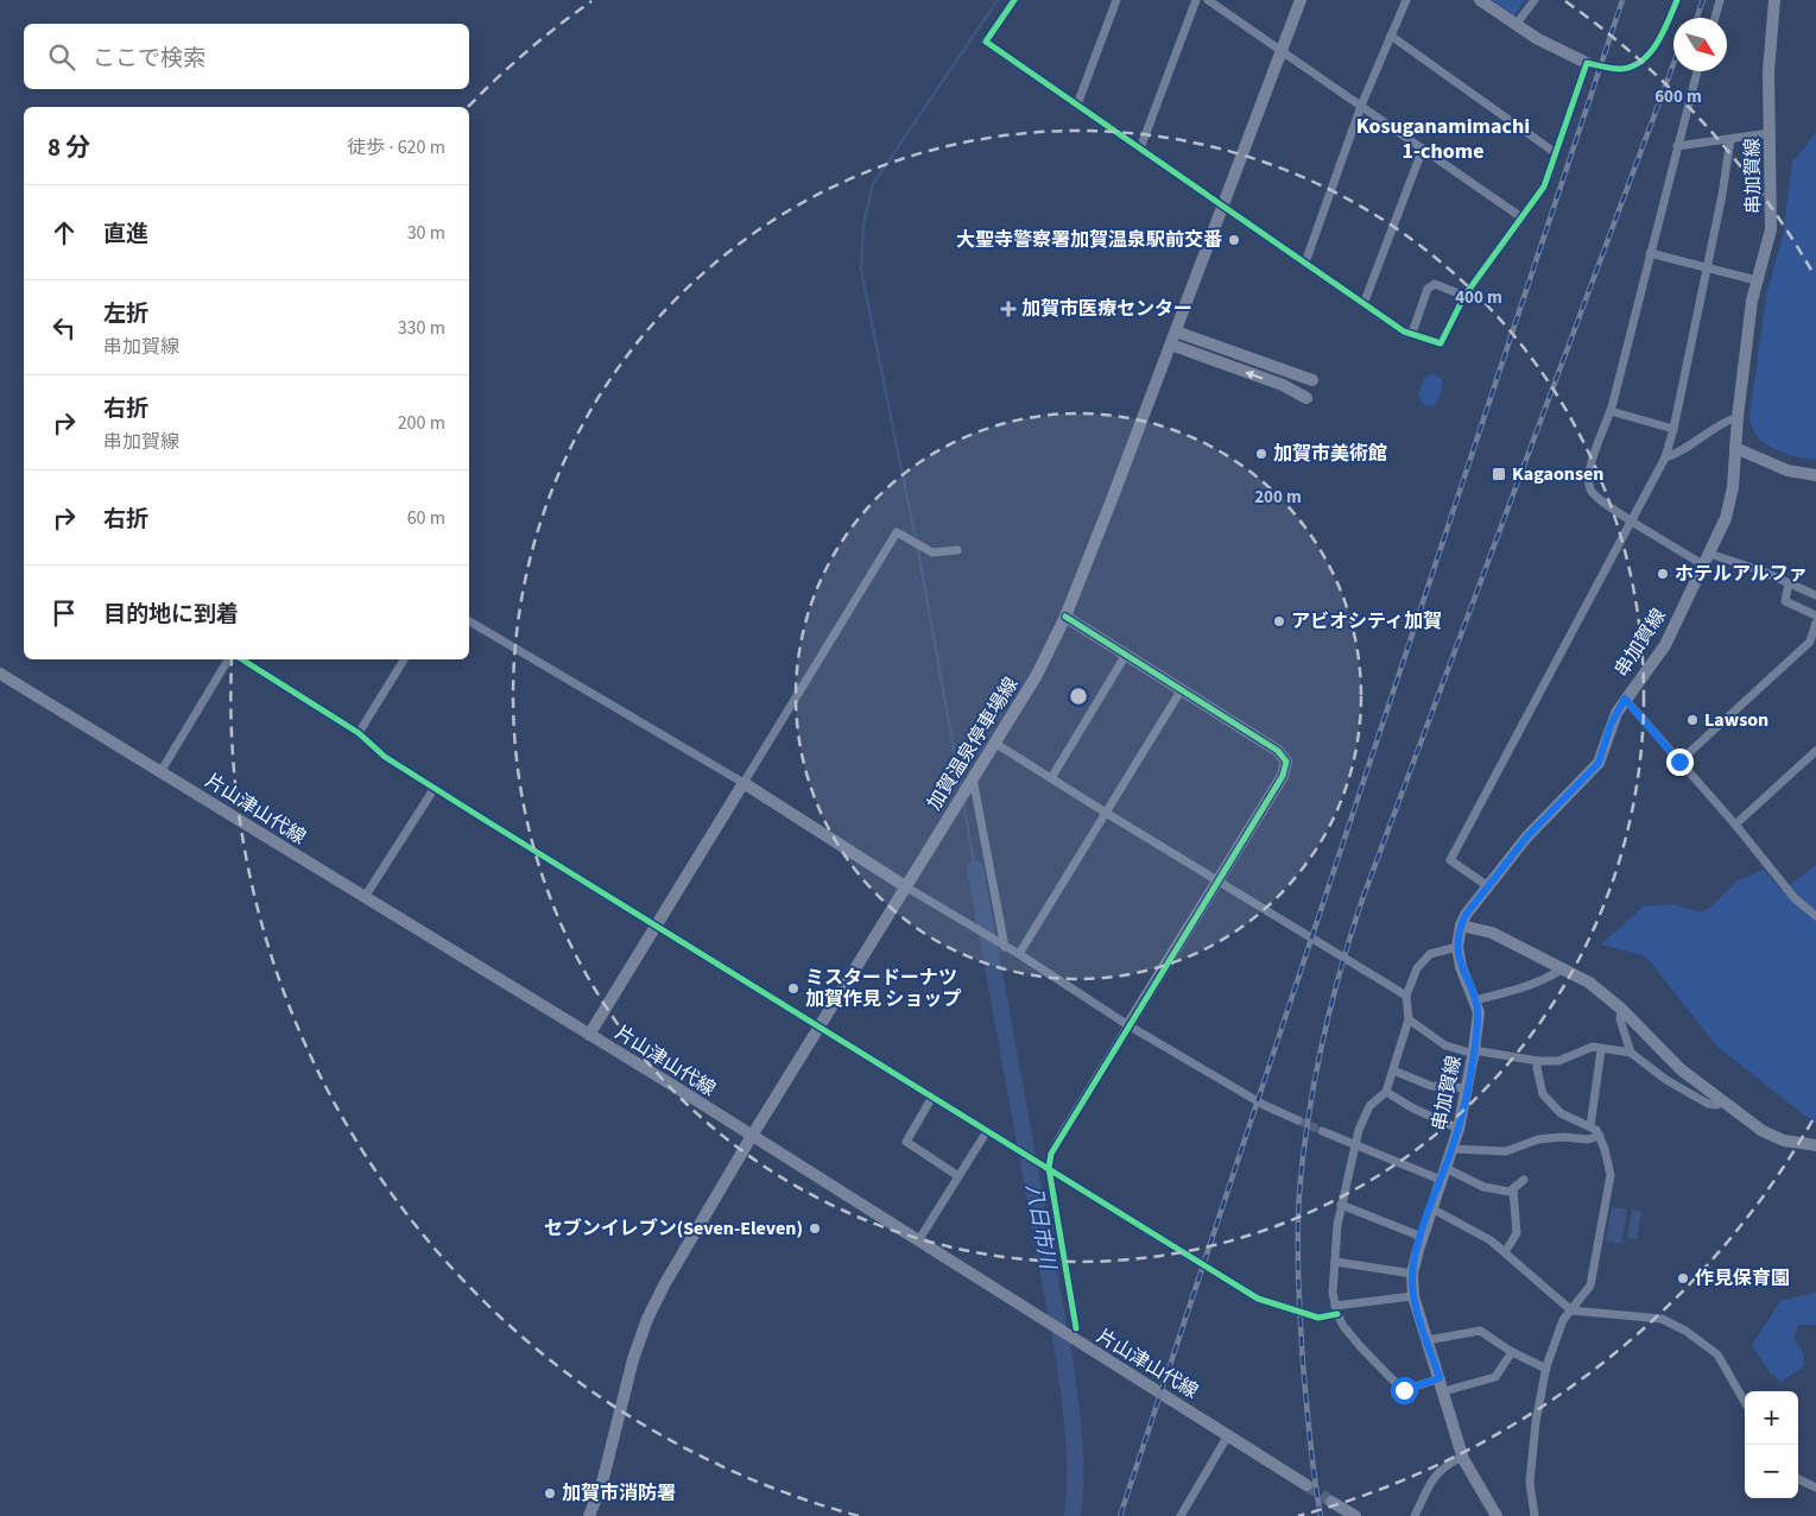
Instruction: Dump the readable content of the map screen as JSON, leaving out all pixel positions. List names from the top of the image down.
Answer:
{
  "streets": {
    "main road": ["串加賀線", "加賀温泉停車場線", "片山津山代線"]
  },
  "crossings": [
    ["加賀温泉停車場線", "片山津山代線"]
  ],
  "districts": ["Kosuganamimachi 1-chome"],
  "water": ["八日市川"],
  "places": {
    "other": [
      "大聖寺警察署加賀温泉駅前交番",
      "加賀市美術館",
      "ホテルアルファ",
      "アビオシティ加賀",
      "Lawson",
      "ミスタードーナツ 加賀作見 ショップ",
      "セブンイレブン(Seven-Eleven)",
      "作見保育園",
      "加賀市消防署"
    ],
    "health": ["加賀市医療センター"],
    "transit": ["Kagaonsen"]
  },
  "north": "bottom right",
  "page": {
    "search": "ここで検索",
    "heading": ["8 分", "徒歩 · 620 m"],
    "list": [
      ["直進", "30 m"],
      ["左折", "串加賀線", "330 m"],
      ["右折", "串加賀線", "200 m"],
      ["右折", "60 m"],
      "目的地に到着"
    ],
    "map_buttons": ["+", "−"]
  },
  "rings": ["600 m", "400 m", "200 m"]
}
